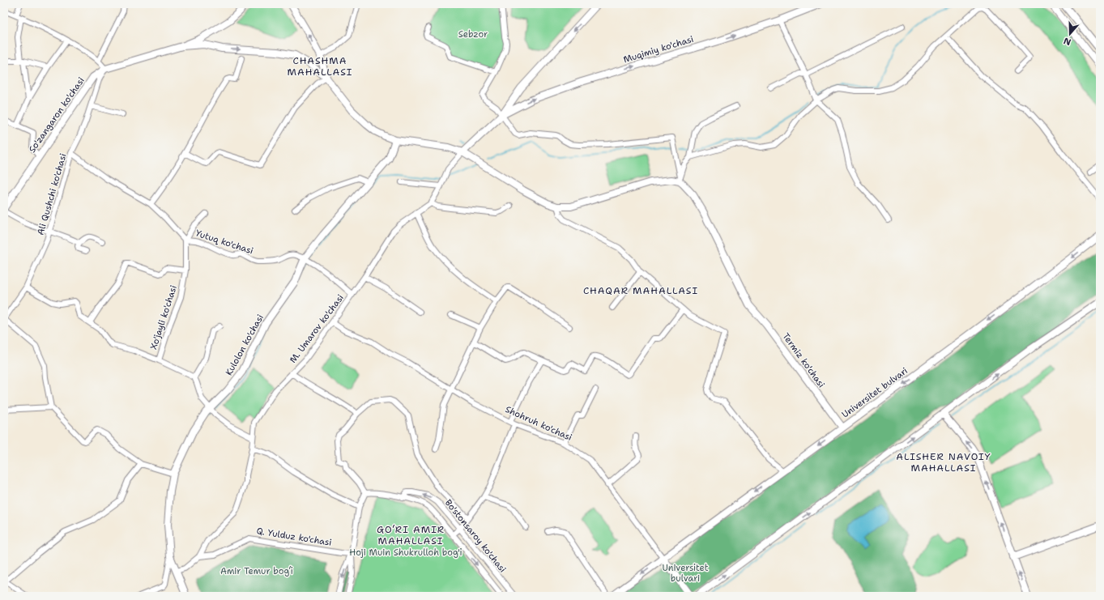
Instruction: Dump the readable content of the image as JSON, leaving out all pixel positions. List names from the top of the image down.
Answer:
{
  "streets": {
    "main road": [
      "Muqimiy ko'chasi",
      "So'zangaron ko'chasi",
      "Kulolon ko'chasi",
      "Termiz ko'chasi",
      "Universitet bulvari",
      "Shohruh ko'chasi"
    ],
    "street": [
      "Ali Qushchi ko'chasi",
      "Yutuq ko'chasi",
      "Xo'jayli ko'chasi",
      "M. Umarov ko'chasi",
      "Bo'stonsaroy ko'chasi",
      "Q. Yulduz ko'chasi"
    ]
  },
  "crossings": [
    ["So'zangaron ko'chasi", "Ali Qushchi ko'chasi"],
    ["Ali Qushchi ko'chasi", "Yutuq ko'chasi"],
    ["Yutuq ko'chasi", "Xo'jayli ko'chasi"],
    ["Yutuq ko'chasi", "M. Umarov ko'chasi"],
    ["Yutuq ko'chasi", "Kulolon ko'chasi"],
    ["M. Umarov ko'chasi", "Kulolon ko'chasi"],
    ["M. Umarov ko'chasi", "Shohruh ko'chasi"],
    ["M. Umarov ko'chasi", "Q. Yulduz ko'chasi"],
    ["Termiz ko'chasi", "Universitet bulvari"],
    ["Universitet bulvari", "Shohruh ko'chasi"]
  ],
  "one_way": ["Muqimiy ko'chasi"],
  "districts": [
    "CHASHMA MAHALLASI",
    "CHAQAR MAHALLASI",
    "ALISHER NAVOIY MAHALLASI",
    "GO‘RI AMIR MAHALLASI"
  ],
  "parks": [
    "Sebzor",
    "Hoji Muin Shukrulloh bog'i",
    "Universitet bulvari",
    "Amir Temur bog‘i"
  ],
  "north": "bottom"
}
